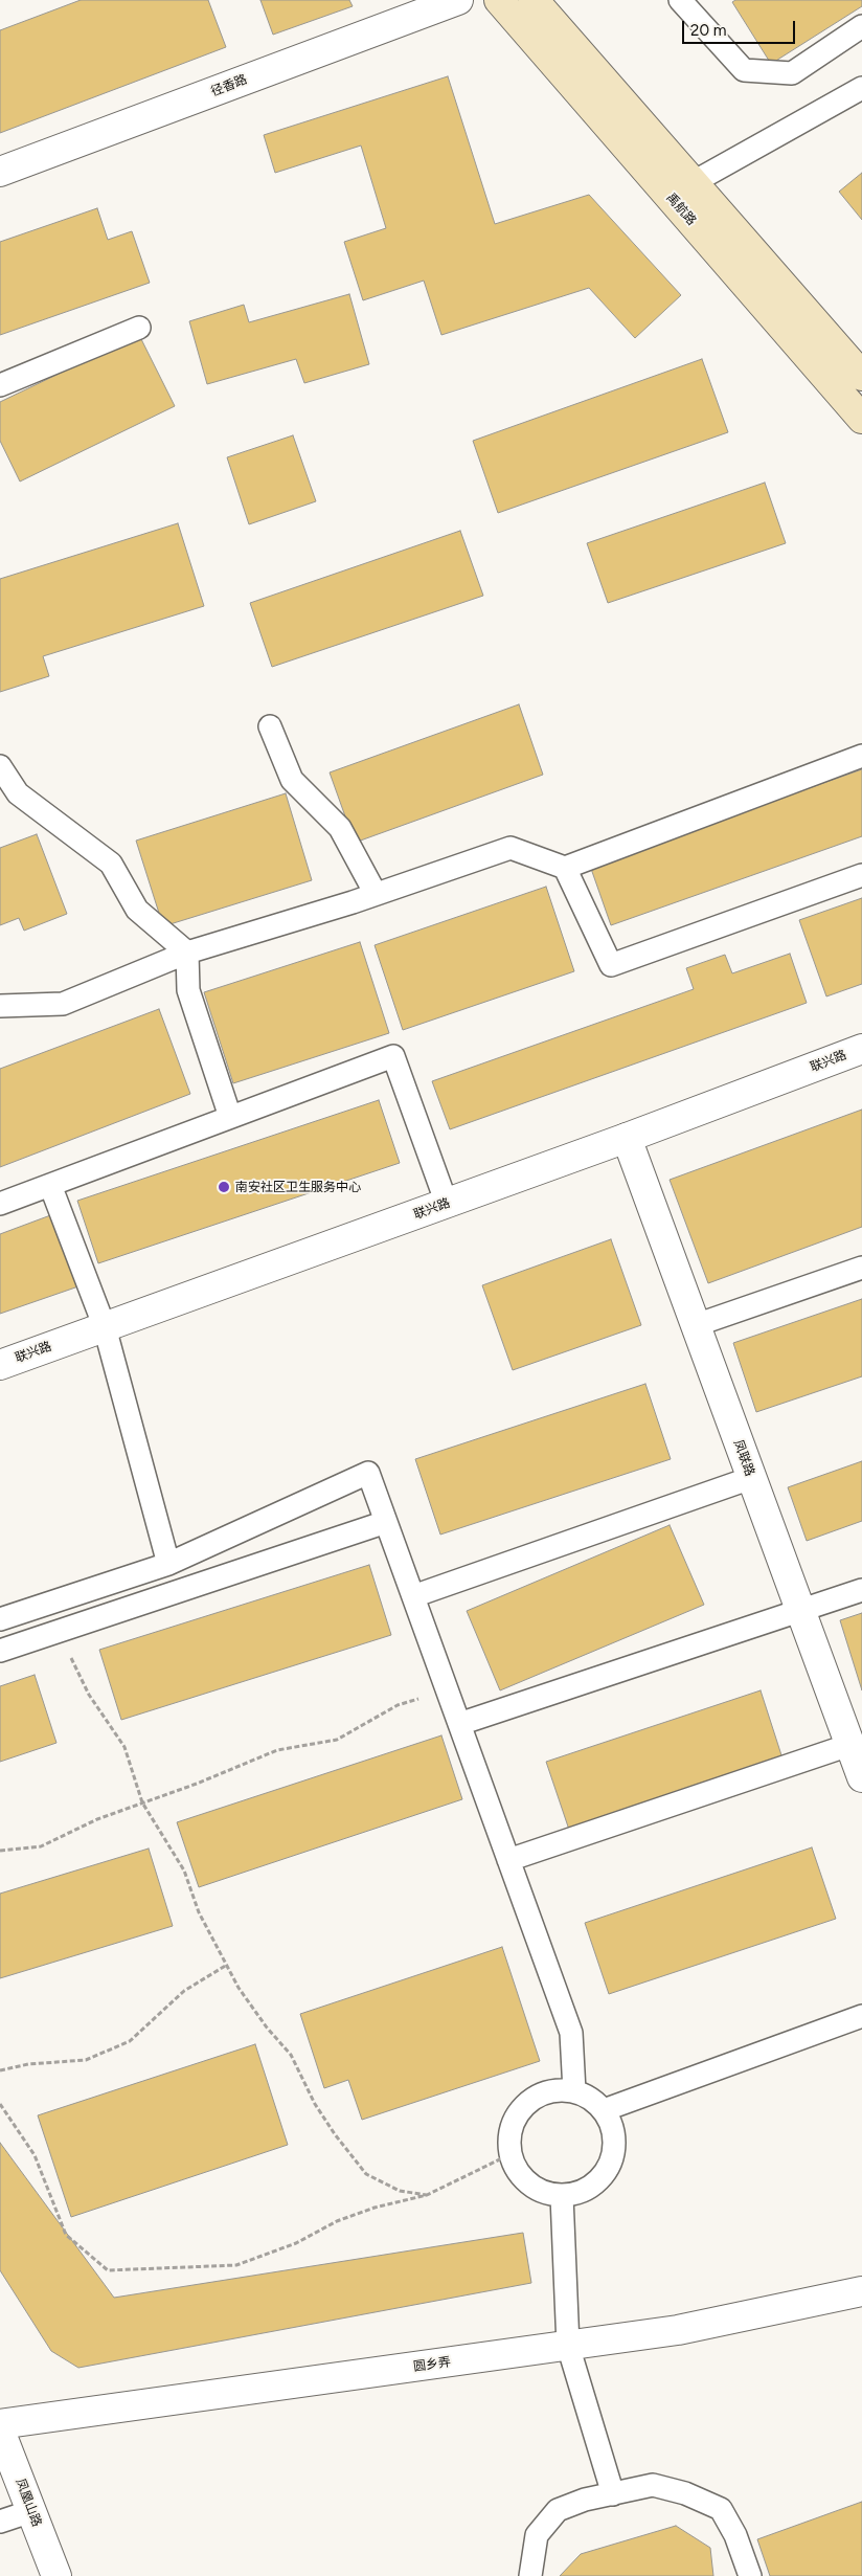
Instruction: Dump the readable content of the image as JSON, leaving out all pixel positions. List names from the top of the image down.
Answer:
{
  "streets": {
    "main road": ["禹航路"],
    "street": [
      "径香路",
      "联兴路",
      "凤联路",
      "圆乡弄",
      "凤凰山路"
    ]
  },
  "crossings": [
    ["联兴路", "凤联路"]
  ],
  "places": ["南安社区卫生服务中心"],
  "scale_bar": "20 m"
}
